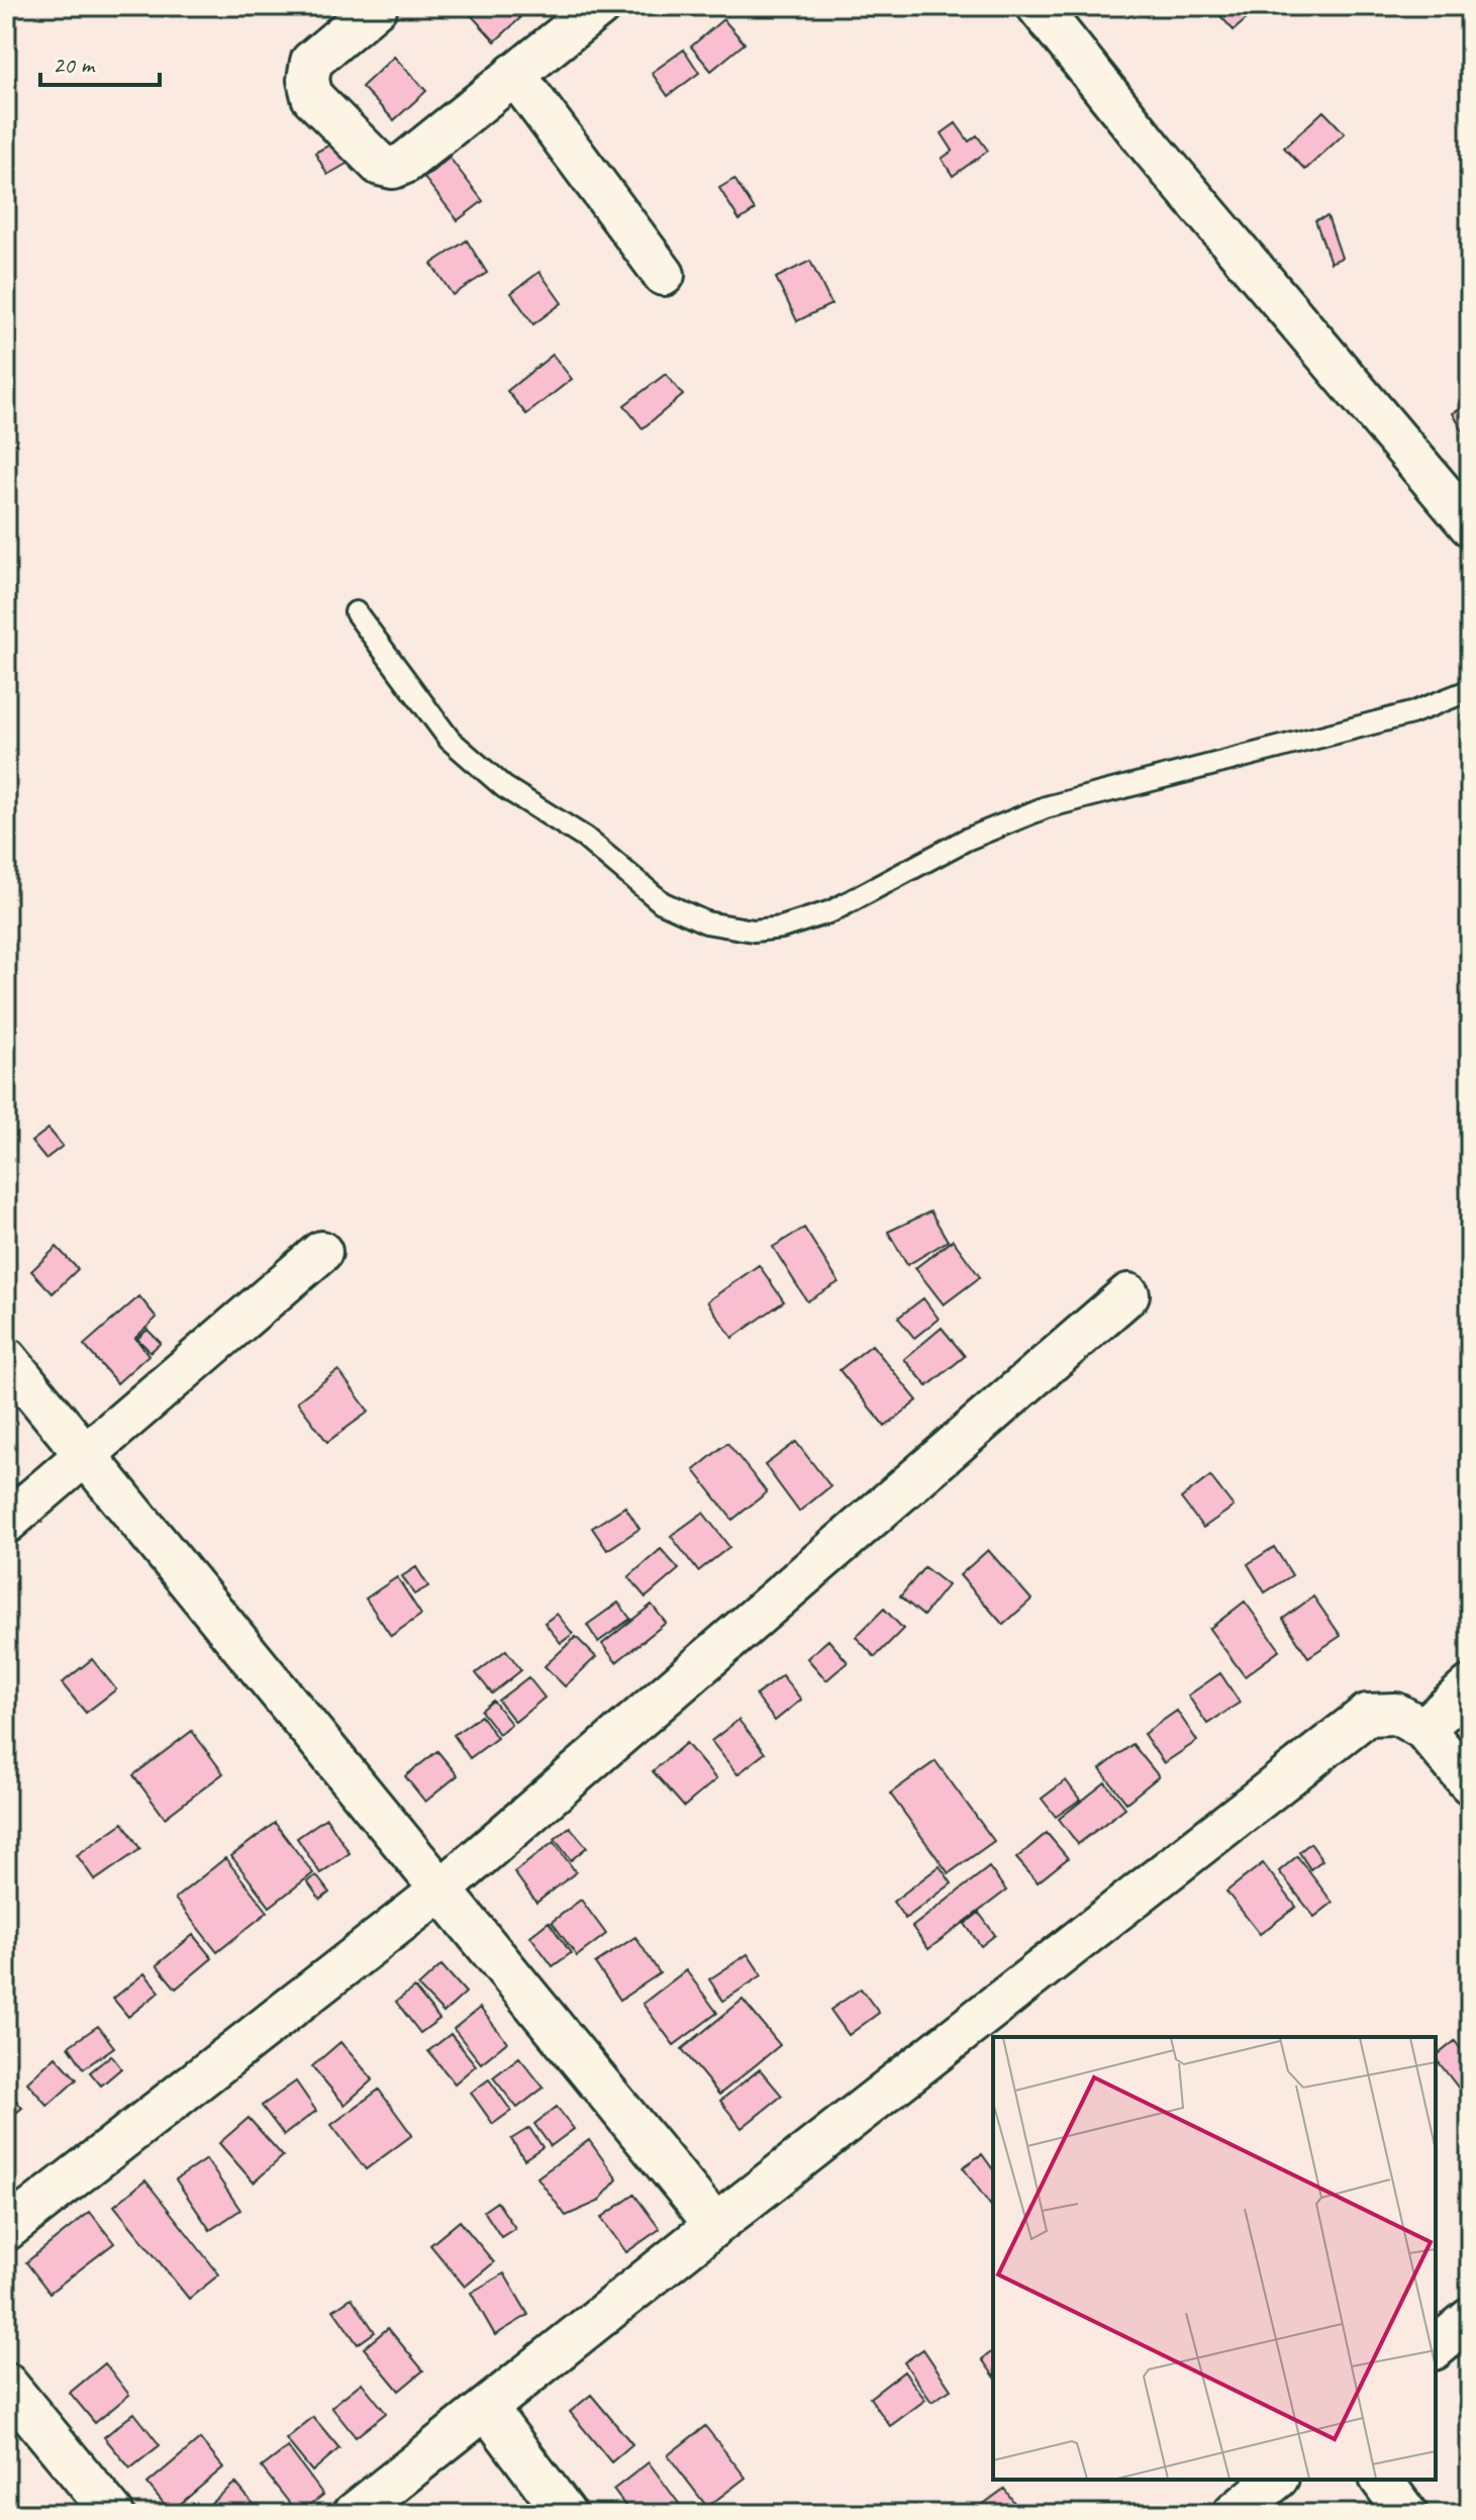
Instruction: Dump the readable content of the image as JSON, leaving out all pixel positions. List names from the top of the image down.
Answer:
{
  "scale_bar": "20 m"
}
